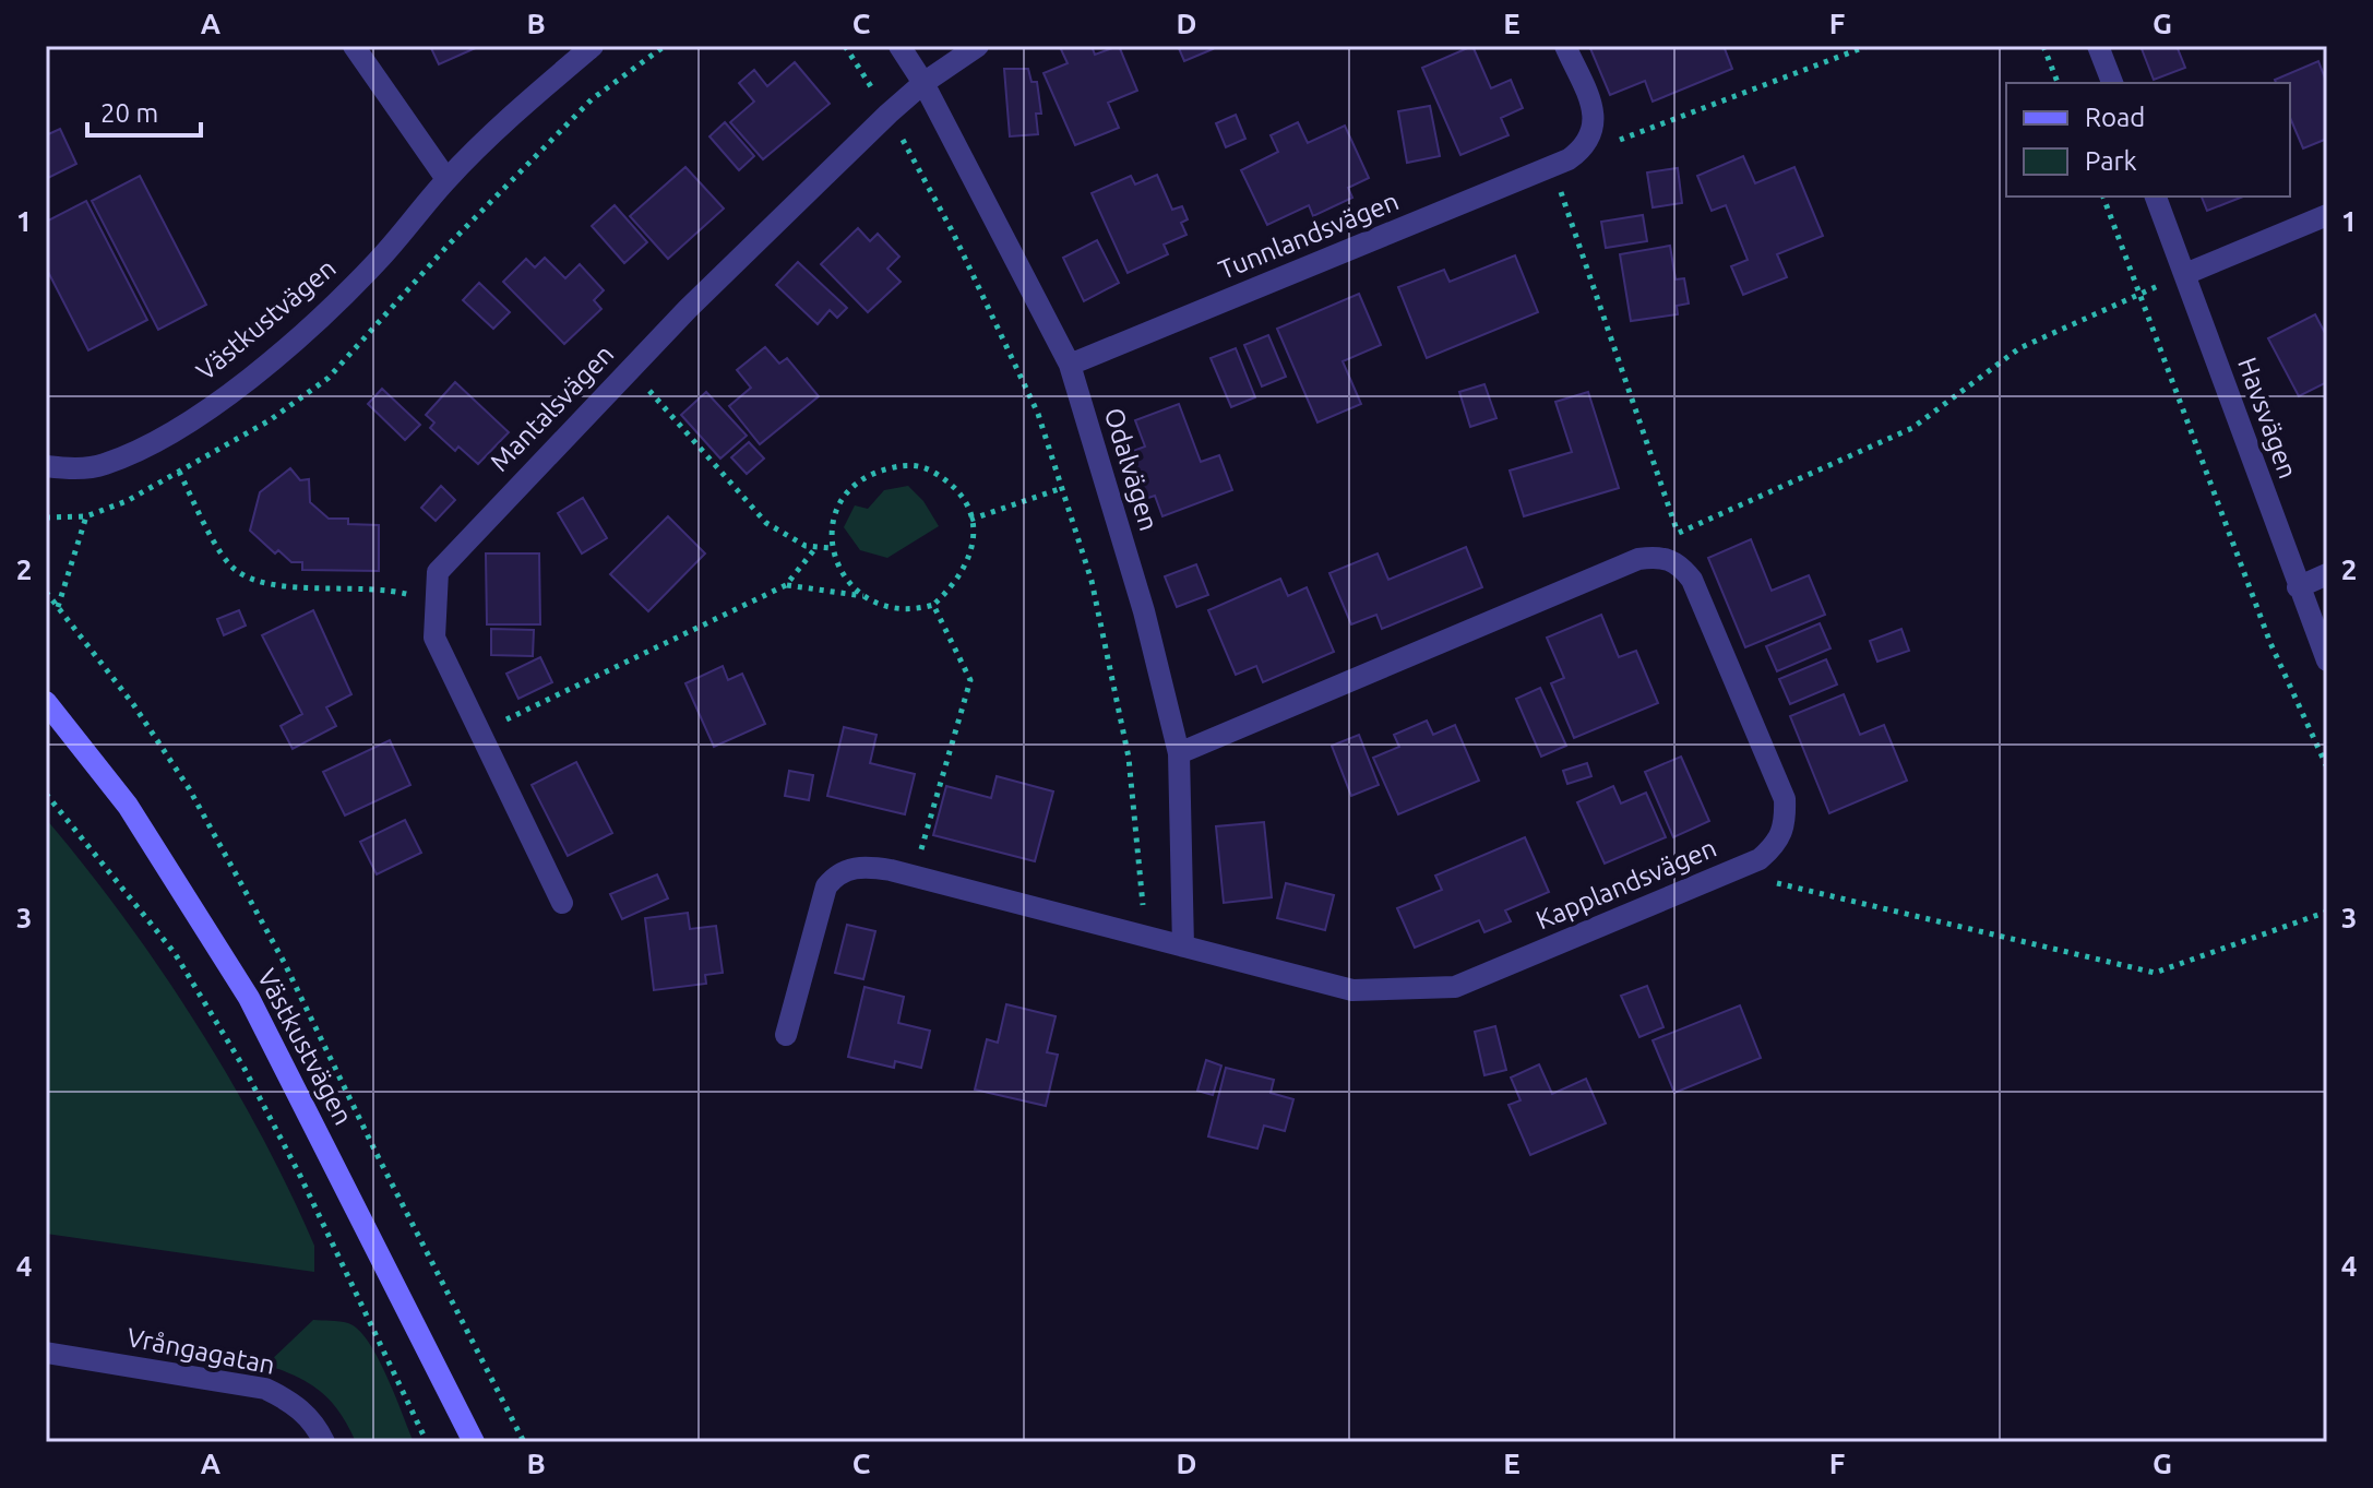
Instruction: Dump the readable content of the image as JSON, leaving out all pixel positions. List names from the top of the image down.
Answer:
{
  "streets": {
    "street": [
      "Tunnlandsvägen",
      "Västkustvägen",
      "Mantalsvägen",
      "Havsvägen",
      "Odalvägen",
      "Kapplandsvägen",
      "Vrångagatan"
    ]
  },
  "crossings": [
    ["Tunnlandsvägen", "Odalvägen"],
    ["Mantalsvägen", "Odalvägen"],
    ["Odalvägen", "Kapplandsvägen"]
  ],
  "legend": ["Road", "Park"],
  "scale_bar": "20 m",
  "grid": {
    "columns": [
      "A",
      "B",
      "C",
      "D",
      "E",
      "F",
      "G"
    ],
    "rows": [
      "1",
      "2",
      "3",
      "4"
    ]
  }
}
